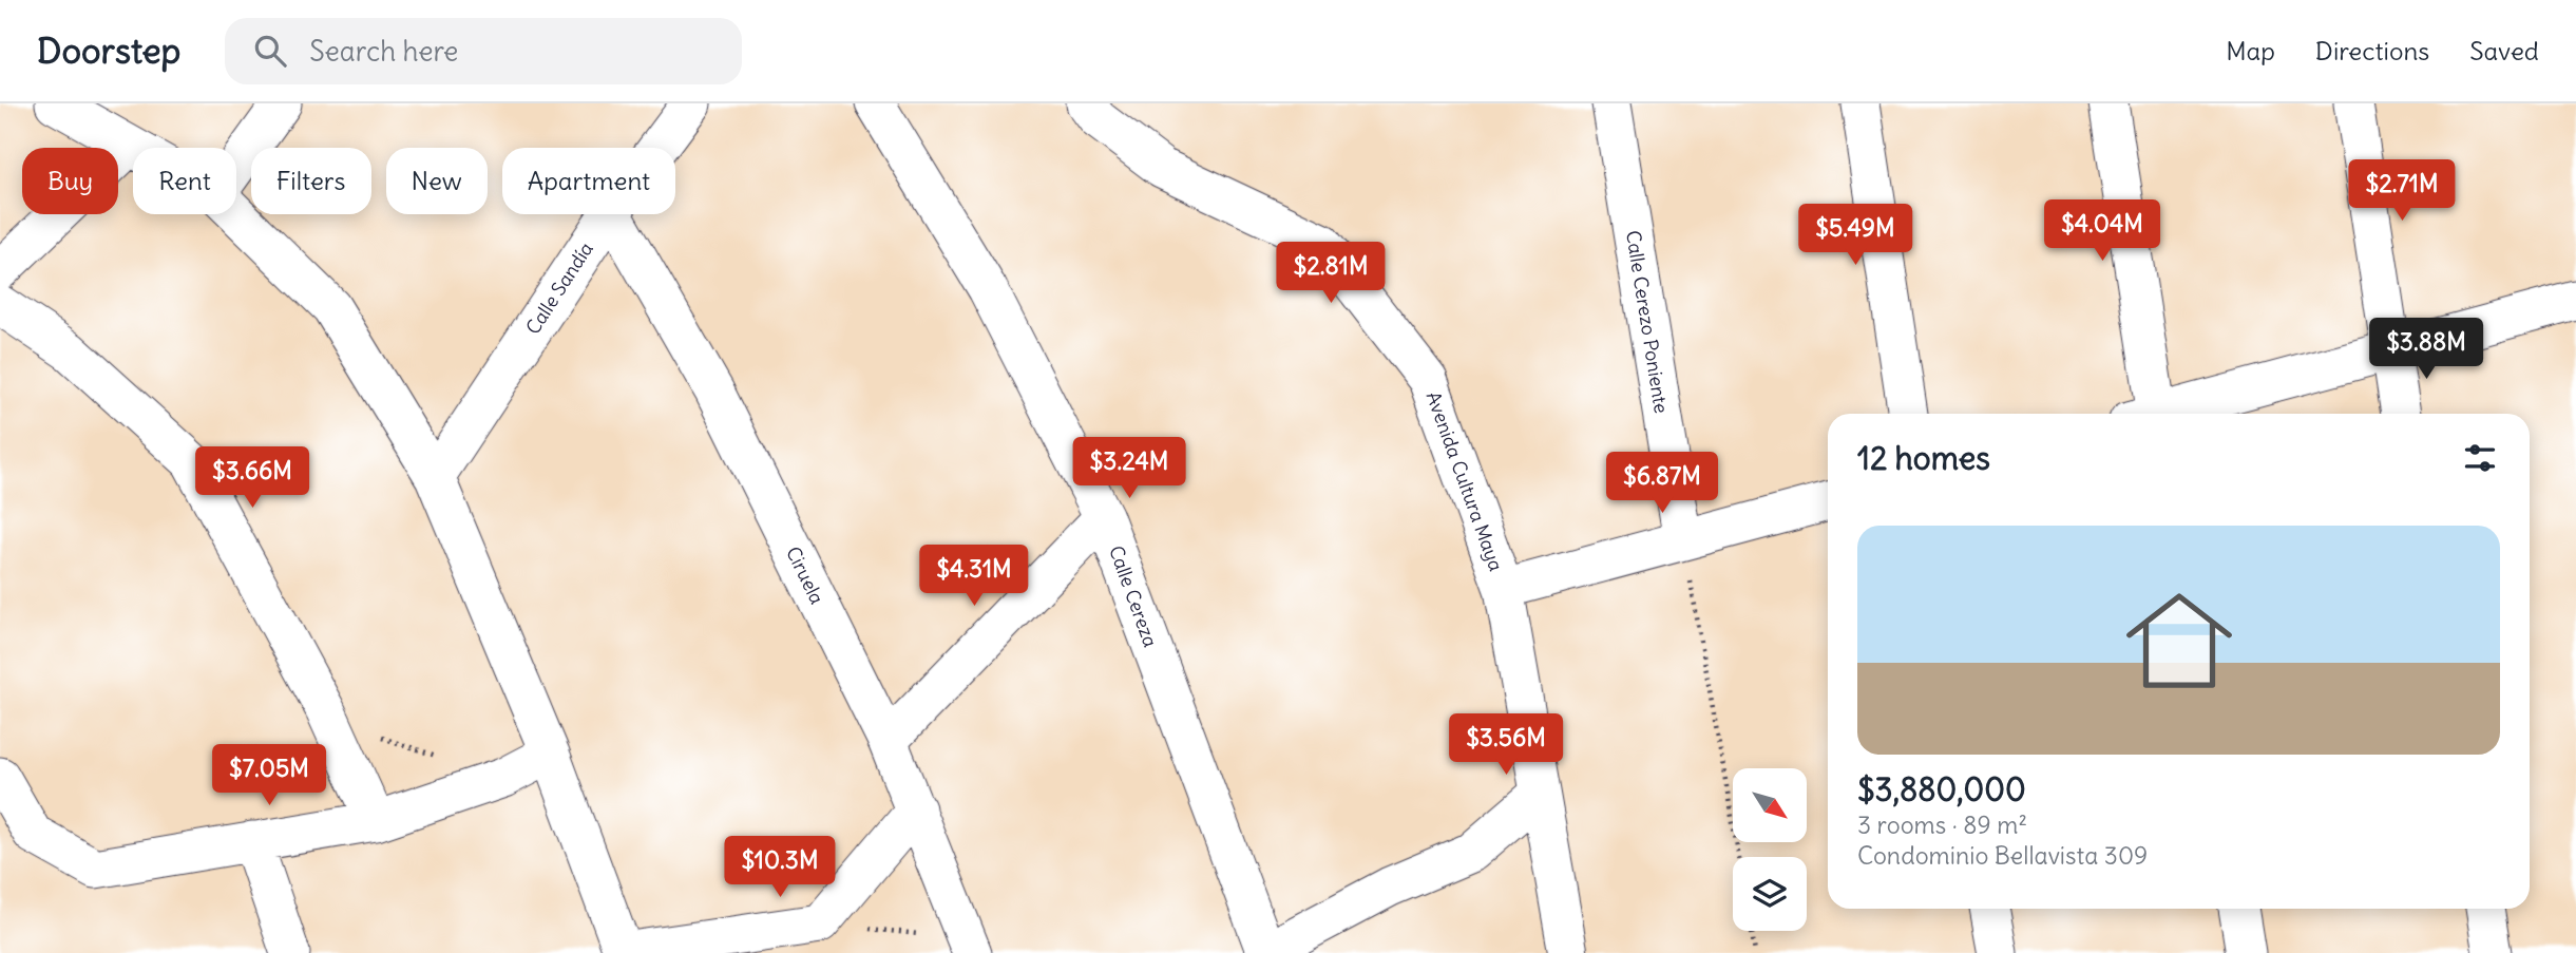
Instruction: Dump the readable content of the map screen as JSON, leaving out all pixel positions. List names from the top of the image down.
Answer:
{
  "streets": {
    "street": [
      "Calle Sandía",
      "Calle Cerezo Poniente",
      "Avenida Cultura Maya",
      "Ciruela",
      "Calle Cereza"
    ]
  },
  "north": "bottom right",
  "page": {
    "header": "Doorstep",
    "search": "Search here",
    "nav": ["Map", "Directions", "Saved"],
    "chip": [
      "Buy",
      "Rent",
      "Filters",
      "New",
      "Apartment"
    ],
    "price": [
      "$2.71M",
      "$4.04M",
      "$5.49M",
      "$2.81M",
      "$3.88M",
      "$3.24M",
      "$3.66M",
      "$6.87M",
      "$4.31M",
      "$3.56M",
      "$7.05M",
      "$10.3M"
    ],
    "heading": "12 homes",
    "list": [
      {
        "name": "$3,880,000",
        "note": "3 rooms · 89 m² · Condominio Bellavista 309"
      }
    ]
  }
}
